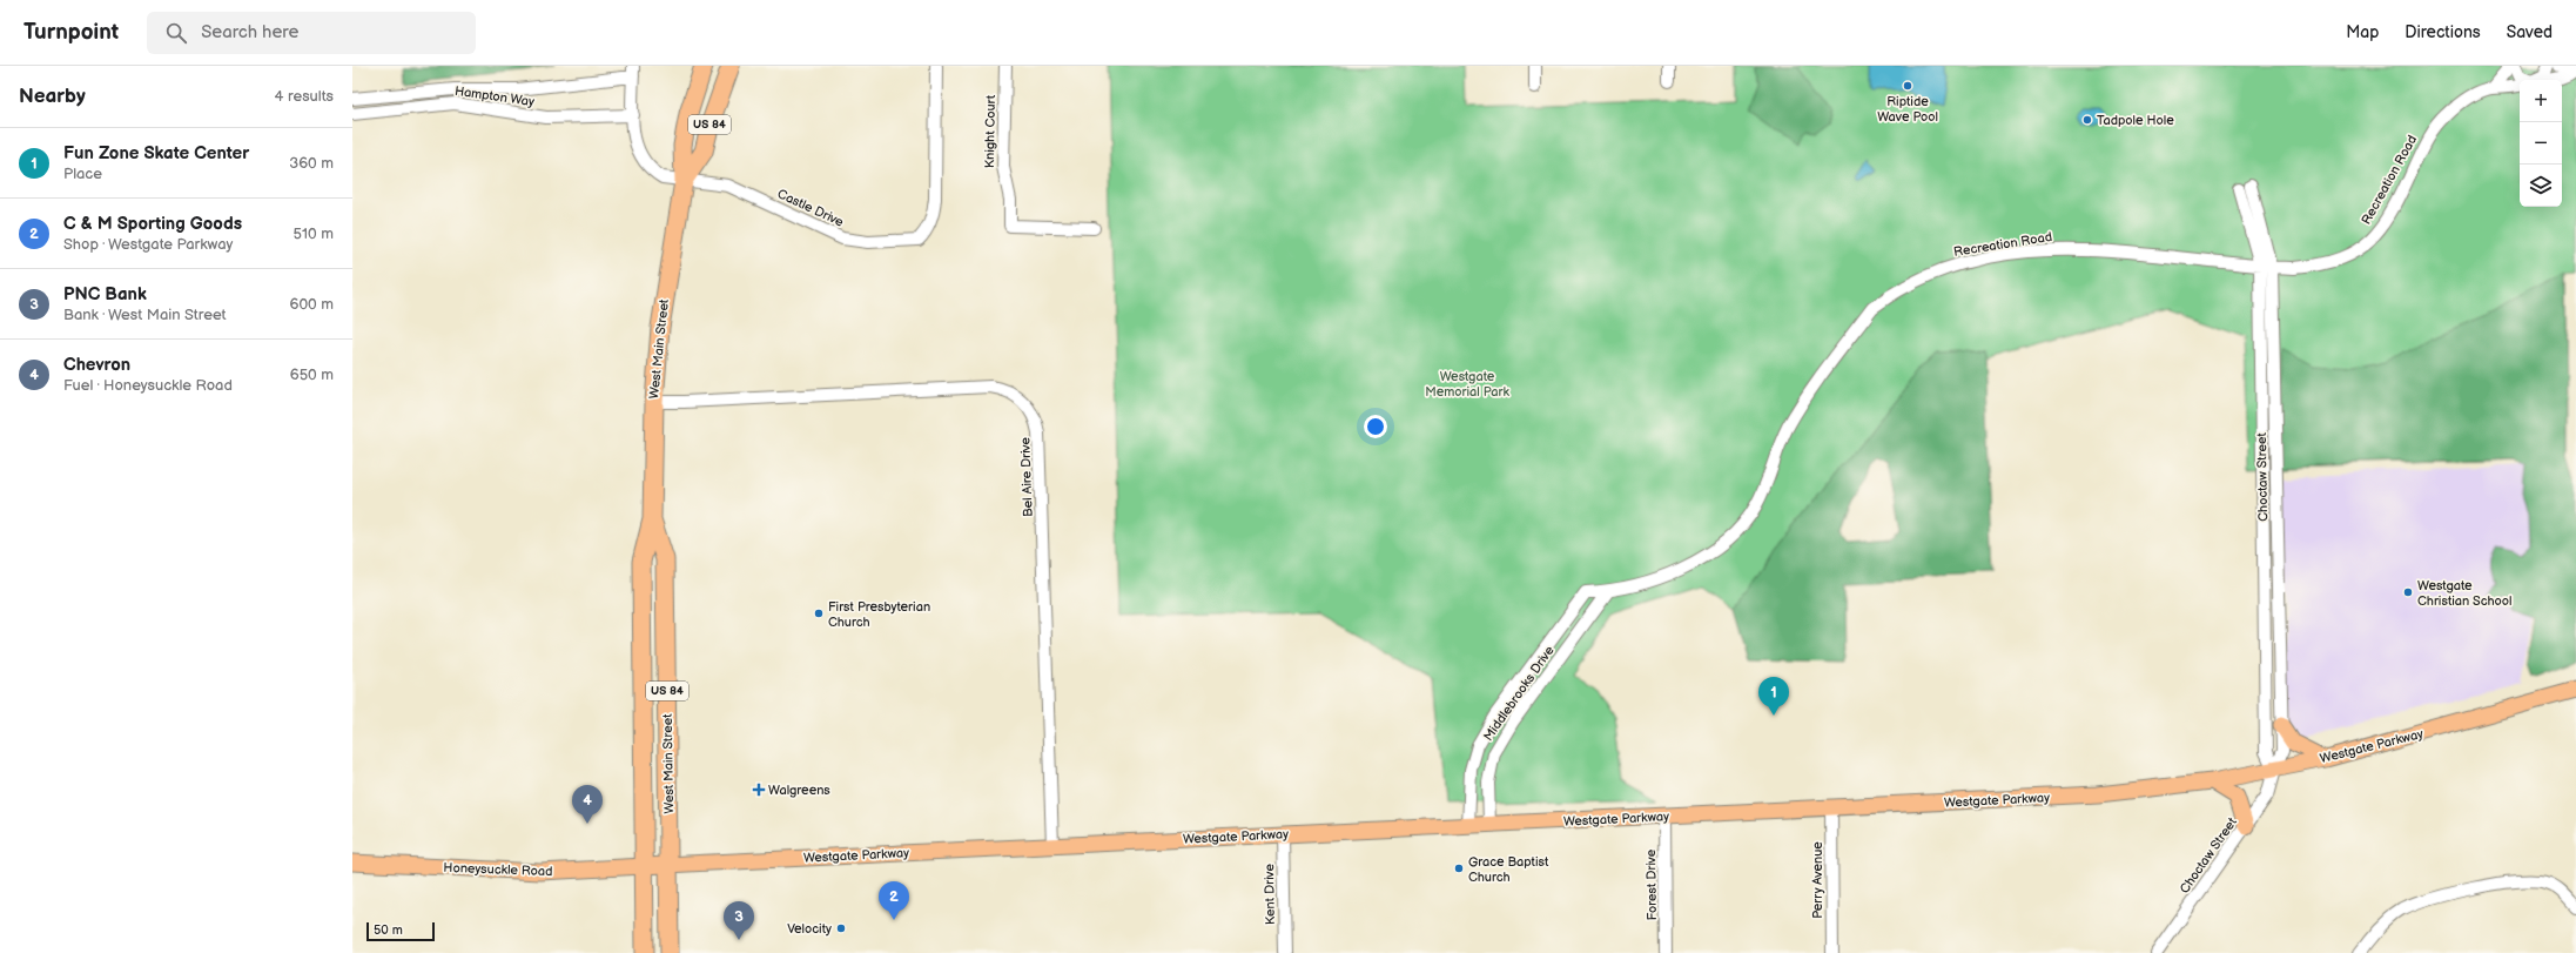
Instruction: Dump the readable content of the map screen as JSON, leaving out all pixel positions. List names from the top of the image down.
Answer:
{
  "streets": {
    "highway": ["US 84", "West Main Street"],
    "main road": ["Westgate Parkway", "Honeysuckle Road"],
    "street": [
      "Hampton Way",
      "Knight Court",
      "Recreation Road",
      "Castle Drive",
      "Bel Aire Drive",
      "Choctaw Street",
      "Middlebrooks Drive",
      "Perry Avenue",
      "Forest Drive",
      "Kent Drive"
    ]
  },
  "crossings": [
    ["Hampton Way", "Castle Drive"],
    ["Recreation Road", "Choctaw Street"],
    ["Recreation Road", "Middlebrooks Drive"],
    ["Castle Drive", "West Main Street"],
    ["West Main Street", "Bel Aire Drive"],
    ["West Main Street", "Westgate Parkway"],
    ["West Main Street", "Honeysuckle Road"],
    ["Bel Aire Drive", "Westgate Parkway"],
    ["Choctaw Street", "Westgate Parkway"],
    ["Middlebrooks Drive", "Westgate Parkway"],
    ["Westgate Parkway", "Honeysuckle Road"],
    ["Westgate Parkway", "Perry Avenue"],
    ["Westgate Parkway", "Forest Drive"],
    ["Westgate Parkway", "Kent Drive"]
  ],
  "parks": ["Westgate Memorial Park"],
  "places": {
    "other": [
      "Riptide Wave Pool",
      "Tadpole Hole",
      "Westgate Christian School",
      "First Presbyterian Church",
      "Grace Baptist Church",
      "Velocity"
    ],
    "health": ["Walgreens"]
  },
  "scale_bar": "50 m",
  "page": {
    "header": "Turnpoint",
    "search": "Search here",
    "nav": ["Map", "Directions", "Saved"],
    "heading": ["Nearby", "4 results"],
    "map_buttons": ["+", "−"],
    "list": [
      {
        "mark": "1",
        "name": "Fun Zone Skate Center",
        "note": "Place",
        "value": "360 m"
      },
      {
        "mark": "2",
        "name": "C & M Sporting Goods",
        "note": "Shop · Westgate Parkway",
        "value": "510 m"
      },
      {
        "mark": "3",
        "name": "PNC Bank",
        "note": "Bank · West Main Street",
        "value": "600 m"
      },
      {
        "mark": "4",
        "name": "Chevron",
        "note": "Fuel · Honeysuckle Road",
        "value": "650 m"
      }
    ],
    "pins": [
      "1",
      "4",
      "2",
      "3"
    ],
    "scale": "50 m"
  }
}
